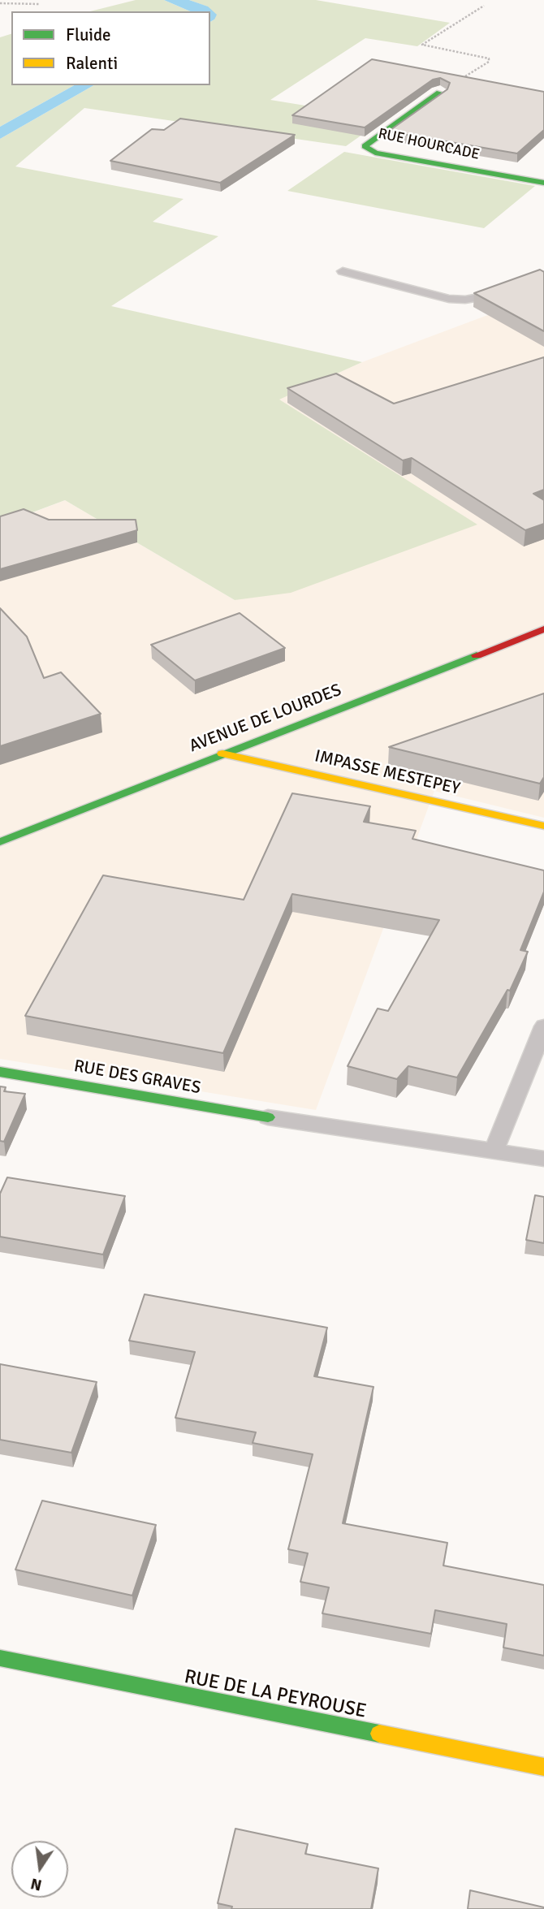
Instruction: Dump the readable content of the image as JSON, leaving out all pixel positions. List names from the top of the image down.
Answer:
{
  "streets": {
    "street": [
      "RUE HOURCADE",
      "AVENUE DE LOURDES",
      "IMPASSE MESTEPEY",
      "RUE DES GRAVES",
      "RUE DE LA PEYROUSE"
    ]
  },
  "crossings": [
    ["AVENUE DE LOURDES", "IMPASSE MESTEPEY"]
  ],
  "legend": ["Fluide", "Ralenti"],
  "north": "bottom"
}
